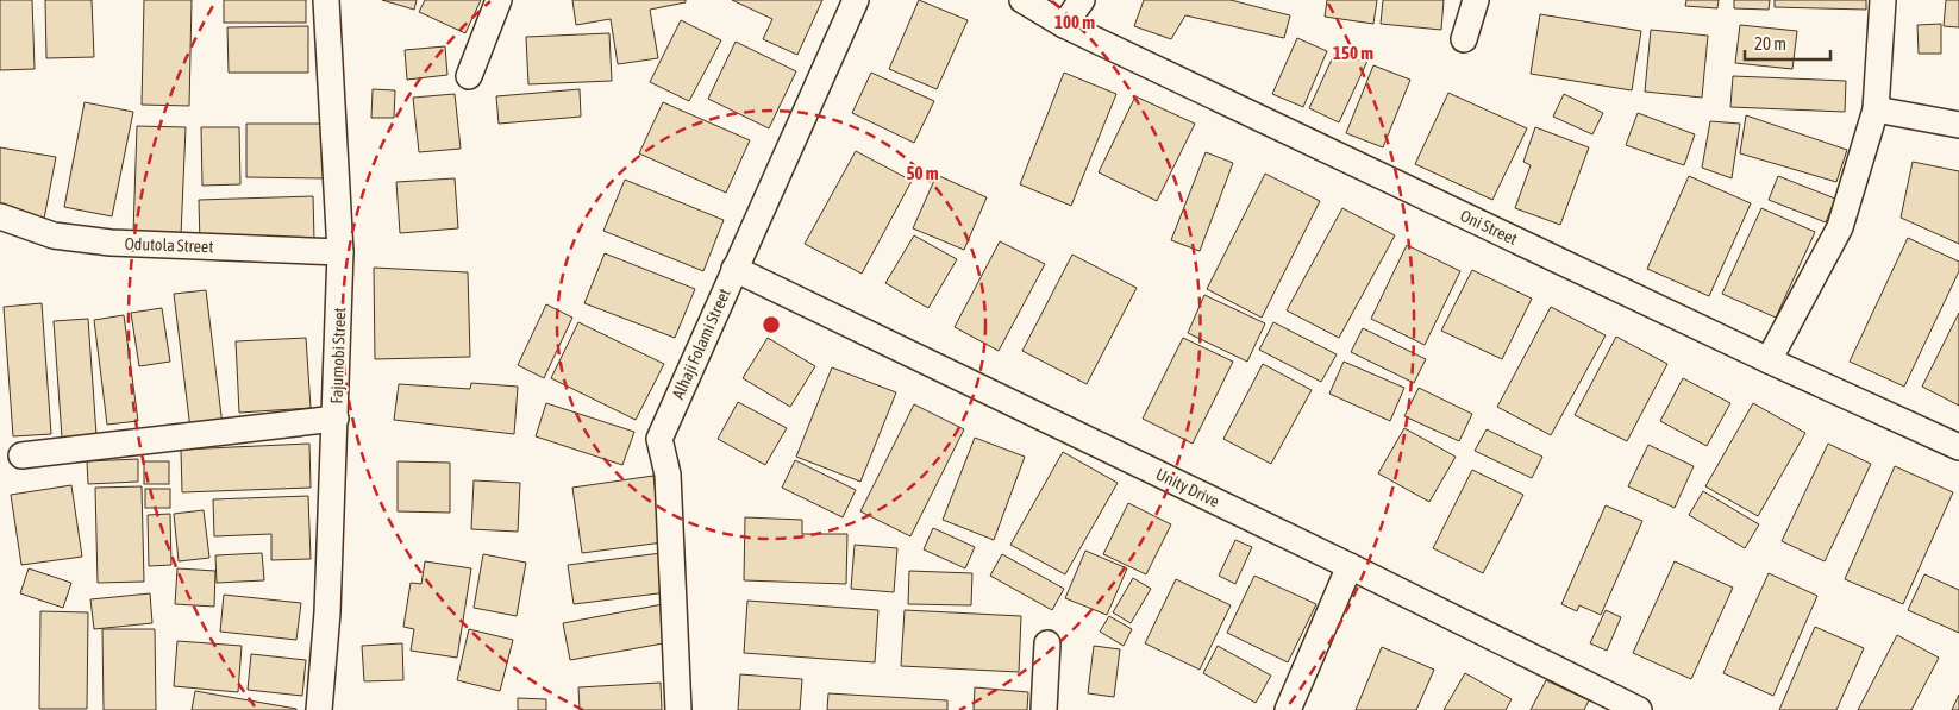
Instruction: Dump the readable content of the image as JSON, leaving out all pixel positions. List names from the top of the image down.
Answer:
{
  "streets": {
    "street": [
      "Oni Street",
      "Odutola Street",
      "Alhaji Folami Street",
      "Fajumobi Street",
      "Unity Drive"
    ]
  },
  "crossings": [
    ["Odutola Street", "Fajumobi Street"],
    ["Alhaji Folami Street", "Unity Drive"]
  ],
  "scale_bar": "20 m",
  "rings": ["100 m", "150 m", "50 m"]
}
